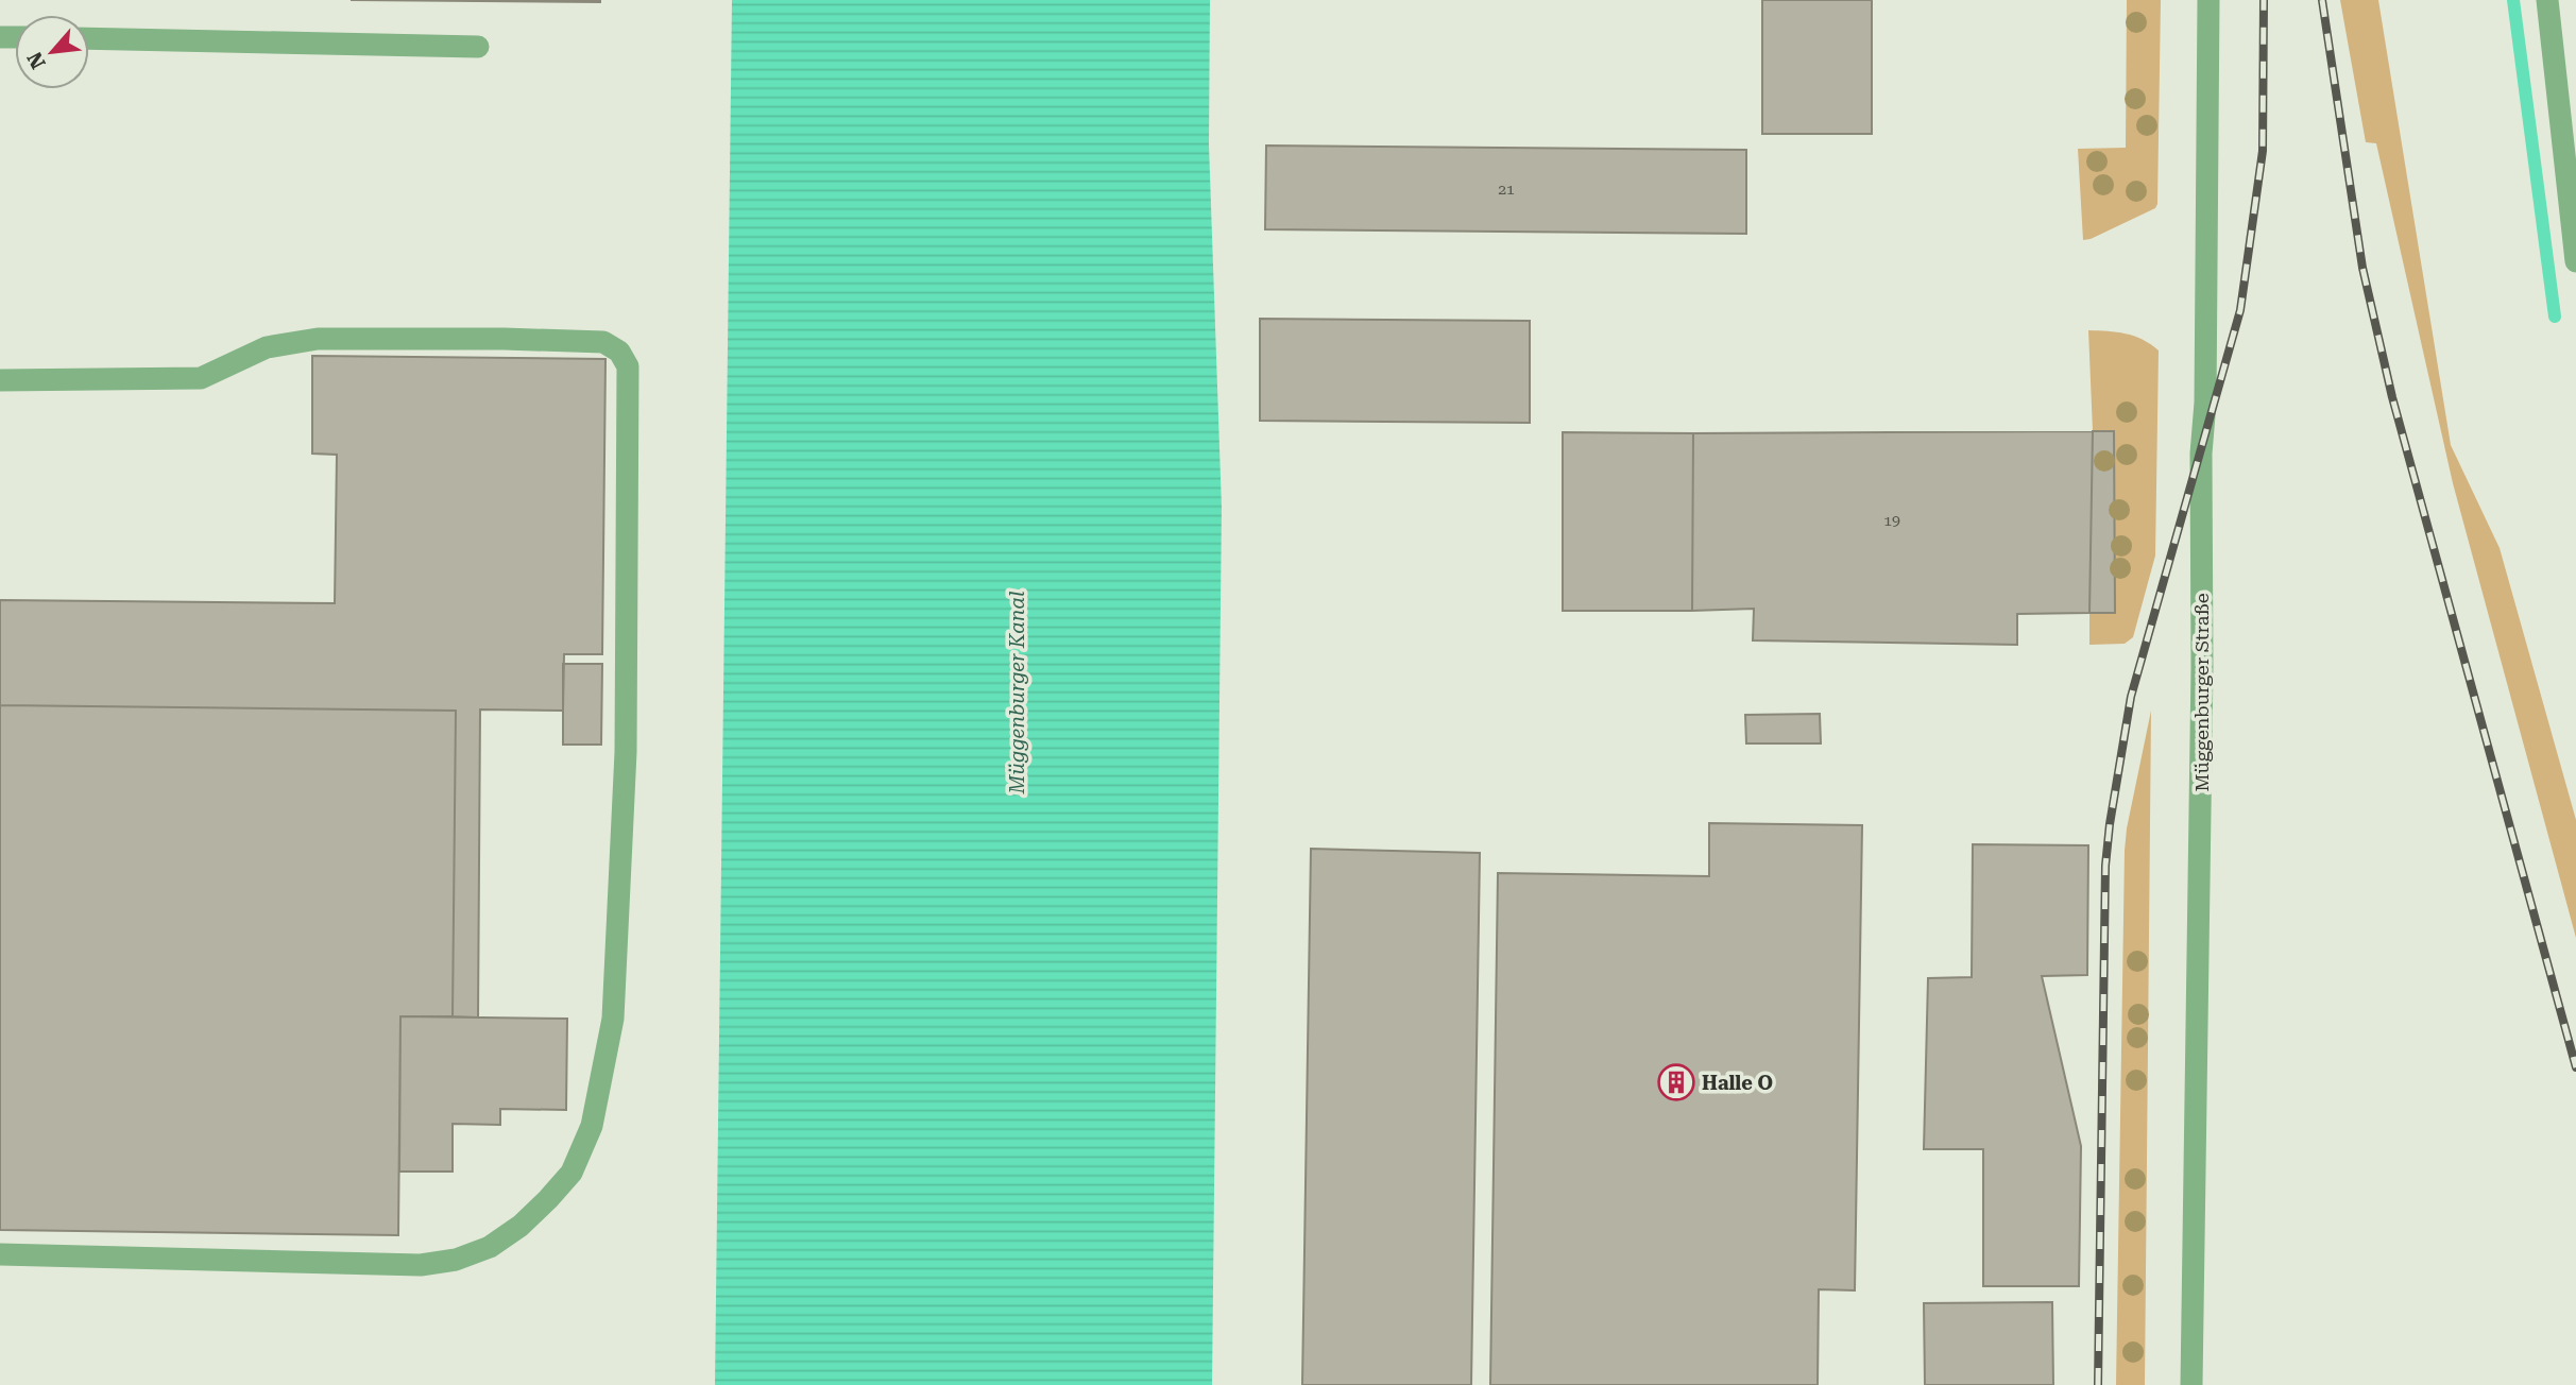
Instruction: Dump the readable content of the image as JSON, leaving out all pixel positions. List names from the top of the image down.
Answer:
{
  "streets": {
    "street": ["Müggenburger Straße"]
  },
  "water": ["Müggenburger Kanal"],
  "places": {
    "building": ["Halle O"]
  },
  "house_numbers": ["21", "19"],
  "north": "bottom left"
}
